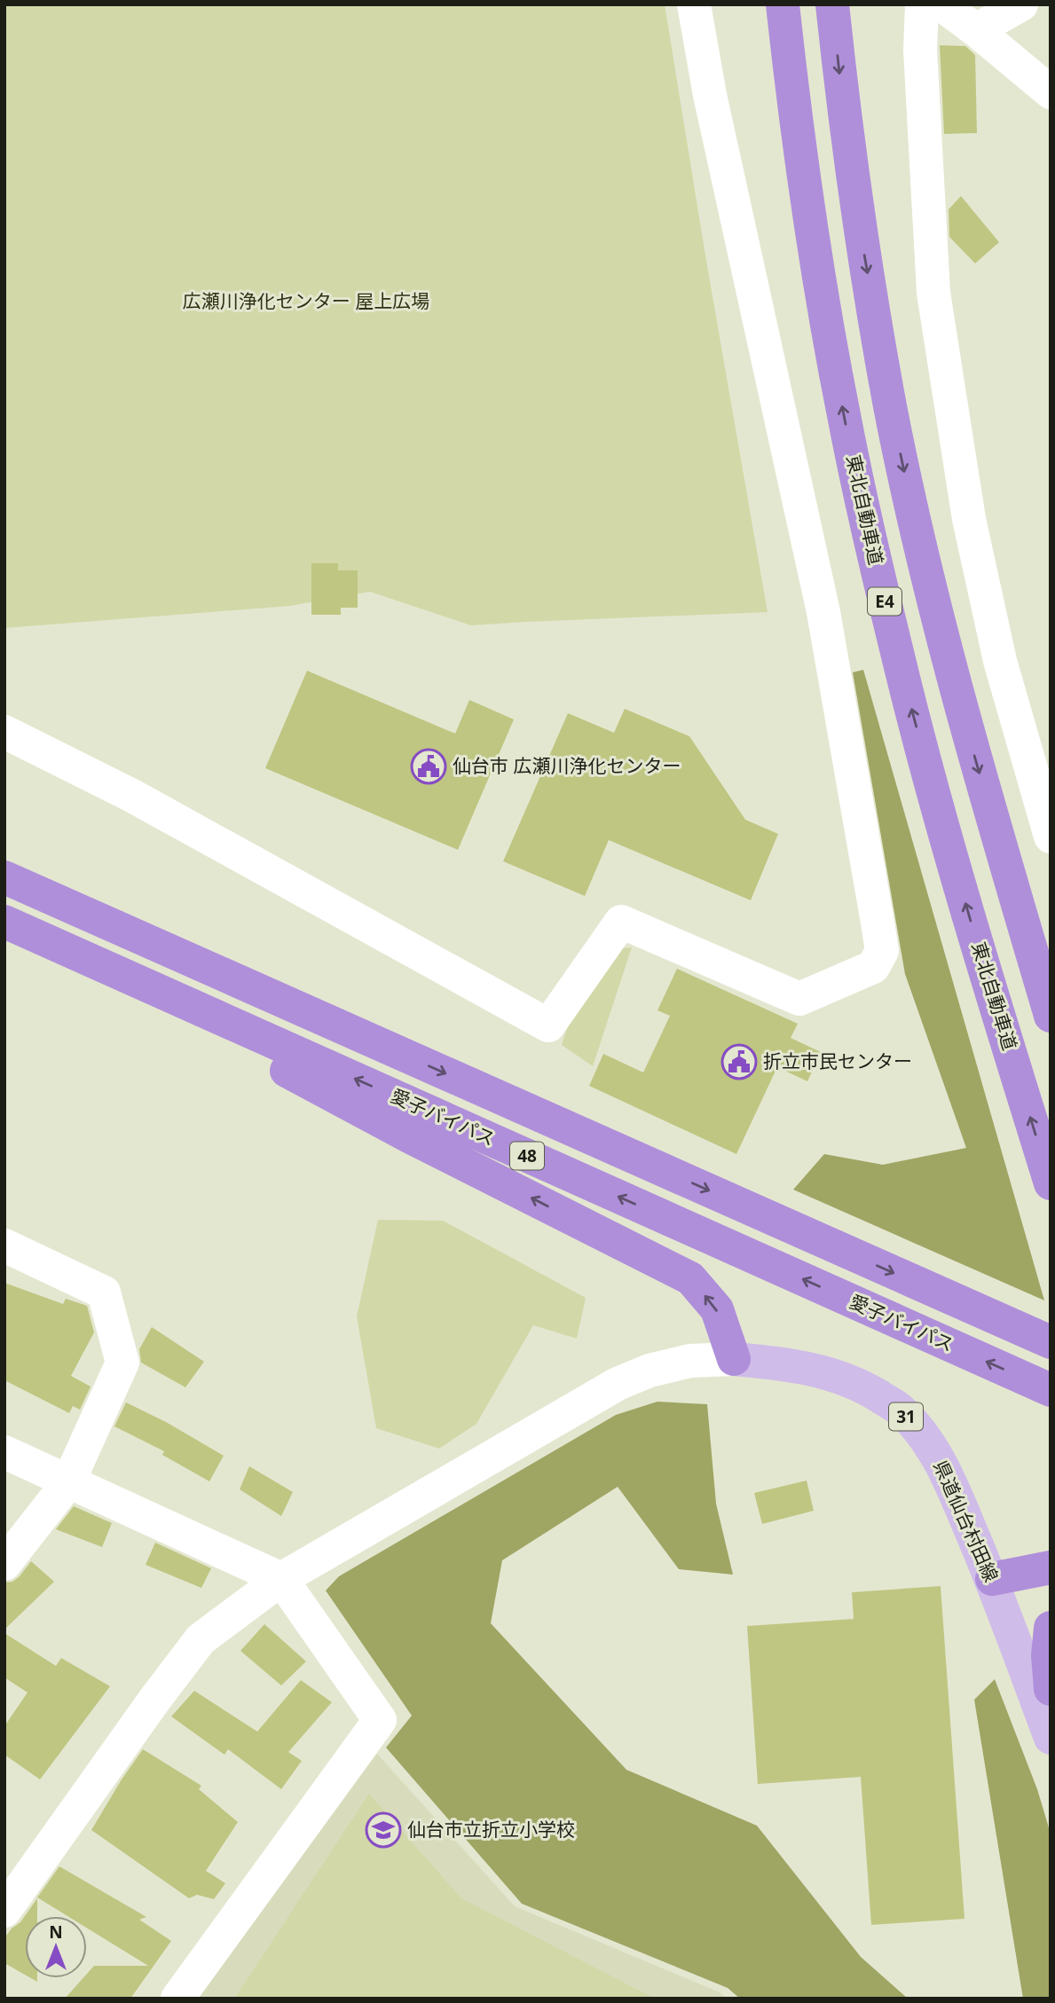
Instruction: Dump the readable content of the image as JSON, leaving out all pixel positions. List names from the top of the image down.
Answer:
{
  "streets": {
    "highway": [
      "東北自動車道",
      "E4",
      "愛子バイパス",
      "48"
    ],
    "main road": ["31", "県道仙台村田線"]
  },
  "parks": ["広瀬川浄化センター 屋上広場"],
  "places": {
    "public building": ["仙台市 広瀬川浄化センター", "折立市民センター"],
    "school or university": ["仙台市立折立小学校"]
  },
  "north": "top"
}
